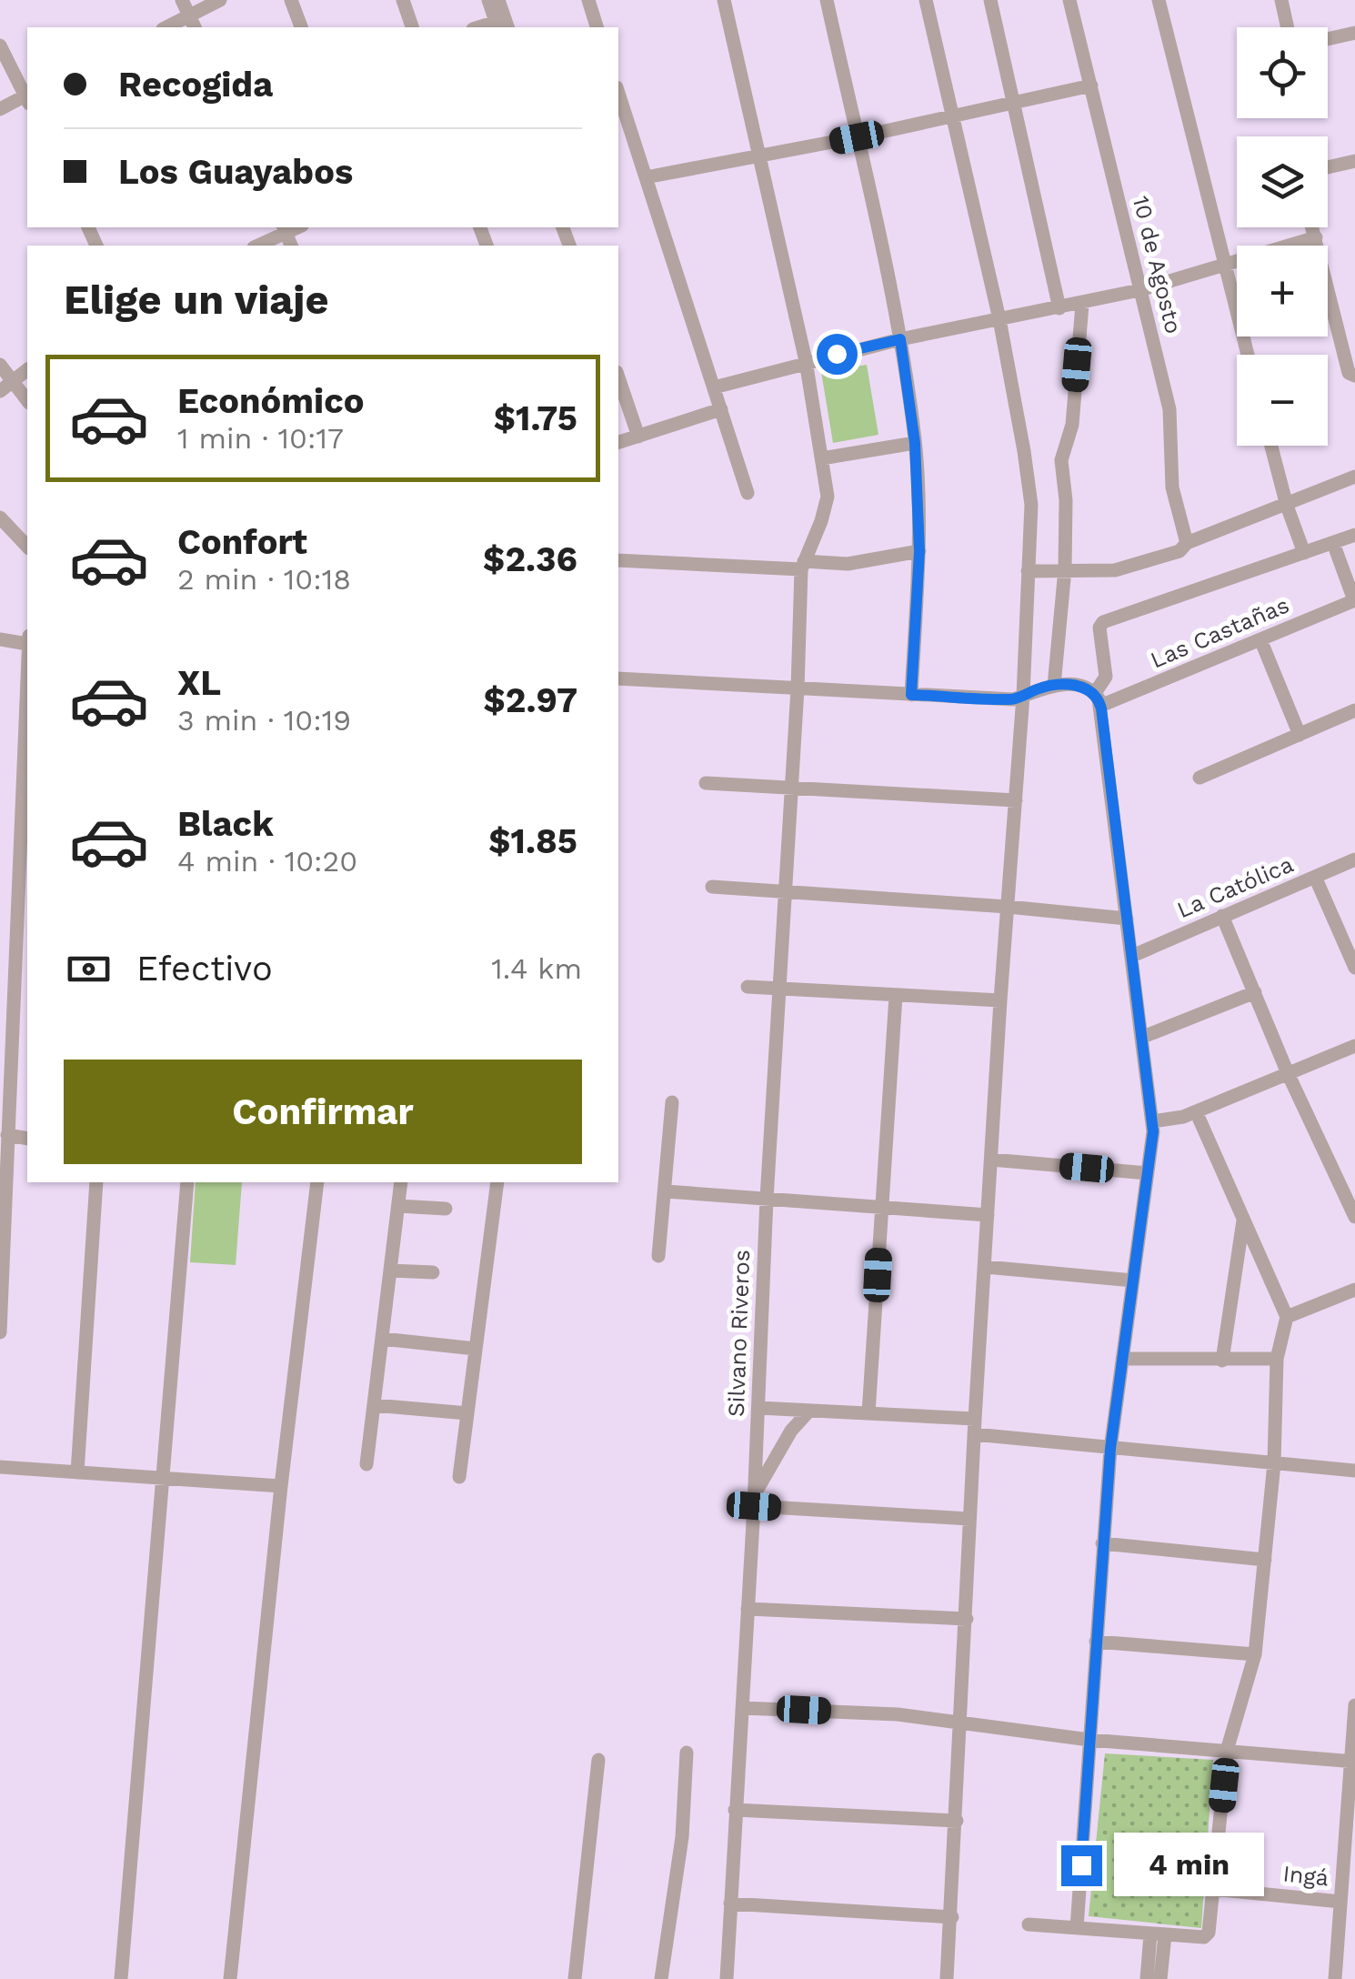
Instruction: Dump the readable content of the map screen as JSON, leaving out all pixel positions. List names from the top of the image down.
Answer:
{
  "streets": {
    "street": [
      "10 de Agosto",
      "Las Castañas",
      "La Católica",
      "Silvano Riveros",
      "Ingá"
    ]
  },
  "page": {
    "map_buttons": ["+", "−"],
    "banner": ["Recogida", "Los Guayabos"],
    "heading": "Elige un viaje",
    "list": [
      {
        "name": "Económico",
        "note": "1 min · 10:17",
        "value": "$1.75"
      },
      {
        "name": "Confort",
        "note": "2 min · 10:18",
        "value": "$2.36"
      },
      {
        "name": "XL",
        "note": "3 min · 10:19",
        "value": "$2.97"
      },
      {
        "name": "Black",
        "note": "4 min · 10:20",
        "value": "$1.85"
      }
    ],
    "pay": ["Efectivo", "1.4 km"],
    "buttons": "Confirmar",
    "bubble": "4 min"
  }
}
